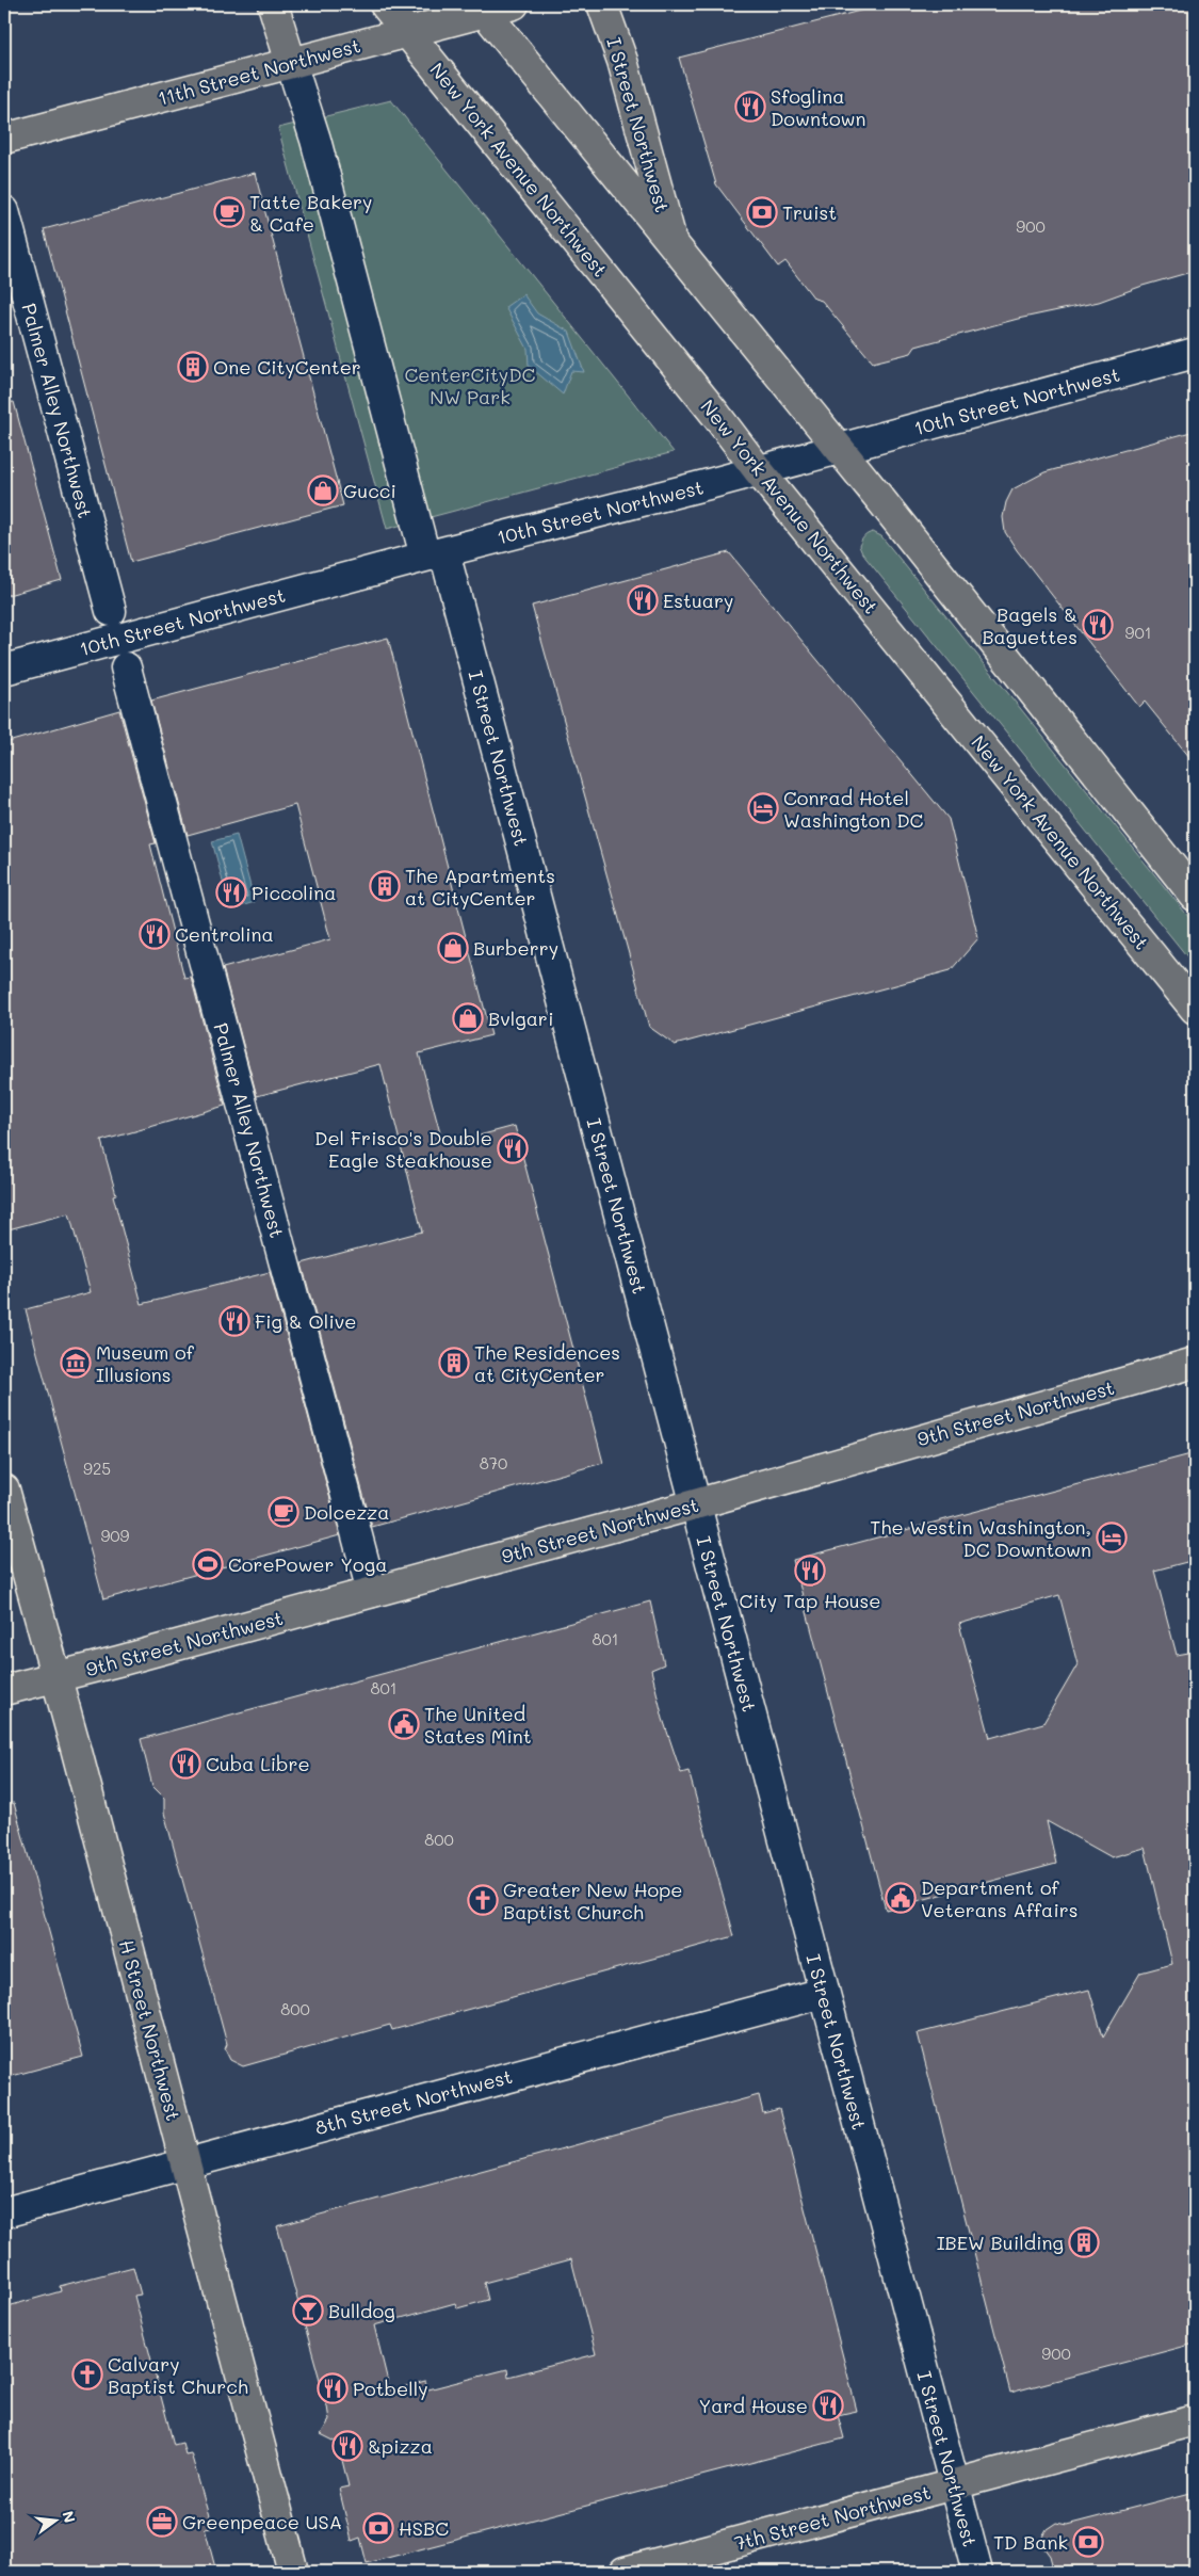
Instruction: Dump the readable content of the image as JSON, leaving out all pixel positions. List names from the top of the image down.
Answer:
{
  "streets": {
    "main road": [
      "11th Street Northwest",
      "I Street Northwest",
      "New York Avenue Northwest",
      "9th Street Northwest",
      "H Street Northwest",
      "7th Street Northwest"
    ],
    "street": ["10th Street Northwest", "Palmer Alley Northwest", "8th Street Northwest"]
  },
  "crossings": [
    ["11th Street Northwest", "I Street Northwest"],
    ["11th Street Northwest", "New York Avenue Northwest"],
    ["I Street Northwest", "10th Street Northwest"],
    ["I Street Northwest", "9th Street Northwest"],
    ["I Street Northwest", "8th Street Northwest"],
    ["I Street Northwest", "7th Street Northwest"],
    ["New York Avenue Northwest", "10th Street Northwest"],
    ["Palmer Alley Northwest", "9th Street Northwest"],
    ["9th Street Northwest", "H Street Northwest"],
    ["H Street Northwest", "8th Street Northwest"]
  ],
  "parks": ["CenterCityDC NW Park"],
  "places": {
    "restaurant": [
      "Sfoglina Downtown",
      "Estuary",
      "Bagels & Baguettes",
      "Piccolina",
      "Centrolina",
      "Del Frisco's Double Eagle Steakhouse",
      "Fig & Olive",
      "City Tap House",
      "Cuba Libre",
      "Potbelly",
      "Yard House",
      "&pizza"
    ],
    "cafe": ["Tatte Bakery & Cafe", "Dolcezza"],
    "bank": ["Truist", "HSBC", "TD Bank"],
    "building": [
      "One CityCenter",
      "The Apartments at CityCenter",
      "The Residences at CityCenter",
      "IBEW Building"
    ],
    "shop": ["Gucci", "Burberry", "Bvlgari"],
    "hotel": ["Conrad Hotel Washington DC", "The Westin Washington, DC Downtown"],
    "museum": ["Museum of Illusions"],
    "sports": ["CorePower Yoga"],
    "public building": ["The United States Mint", "Department of Veterans Affairs"],
    "church": ["Greater New Hope Baptist Church", "Calvary Baptist Church"],
    "bar": ["Bulldog"],
    "office": ["Greenpeace USA"]
  },
  "house_numbers": [
    "900",
    "901",
    "870",
    "925",
    "909",
    "801",
    "801",
    "800",
    "800",
    "900"
  ],
  "north": "right"
}
